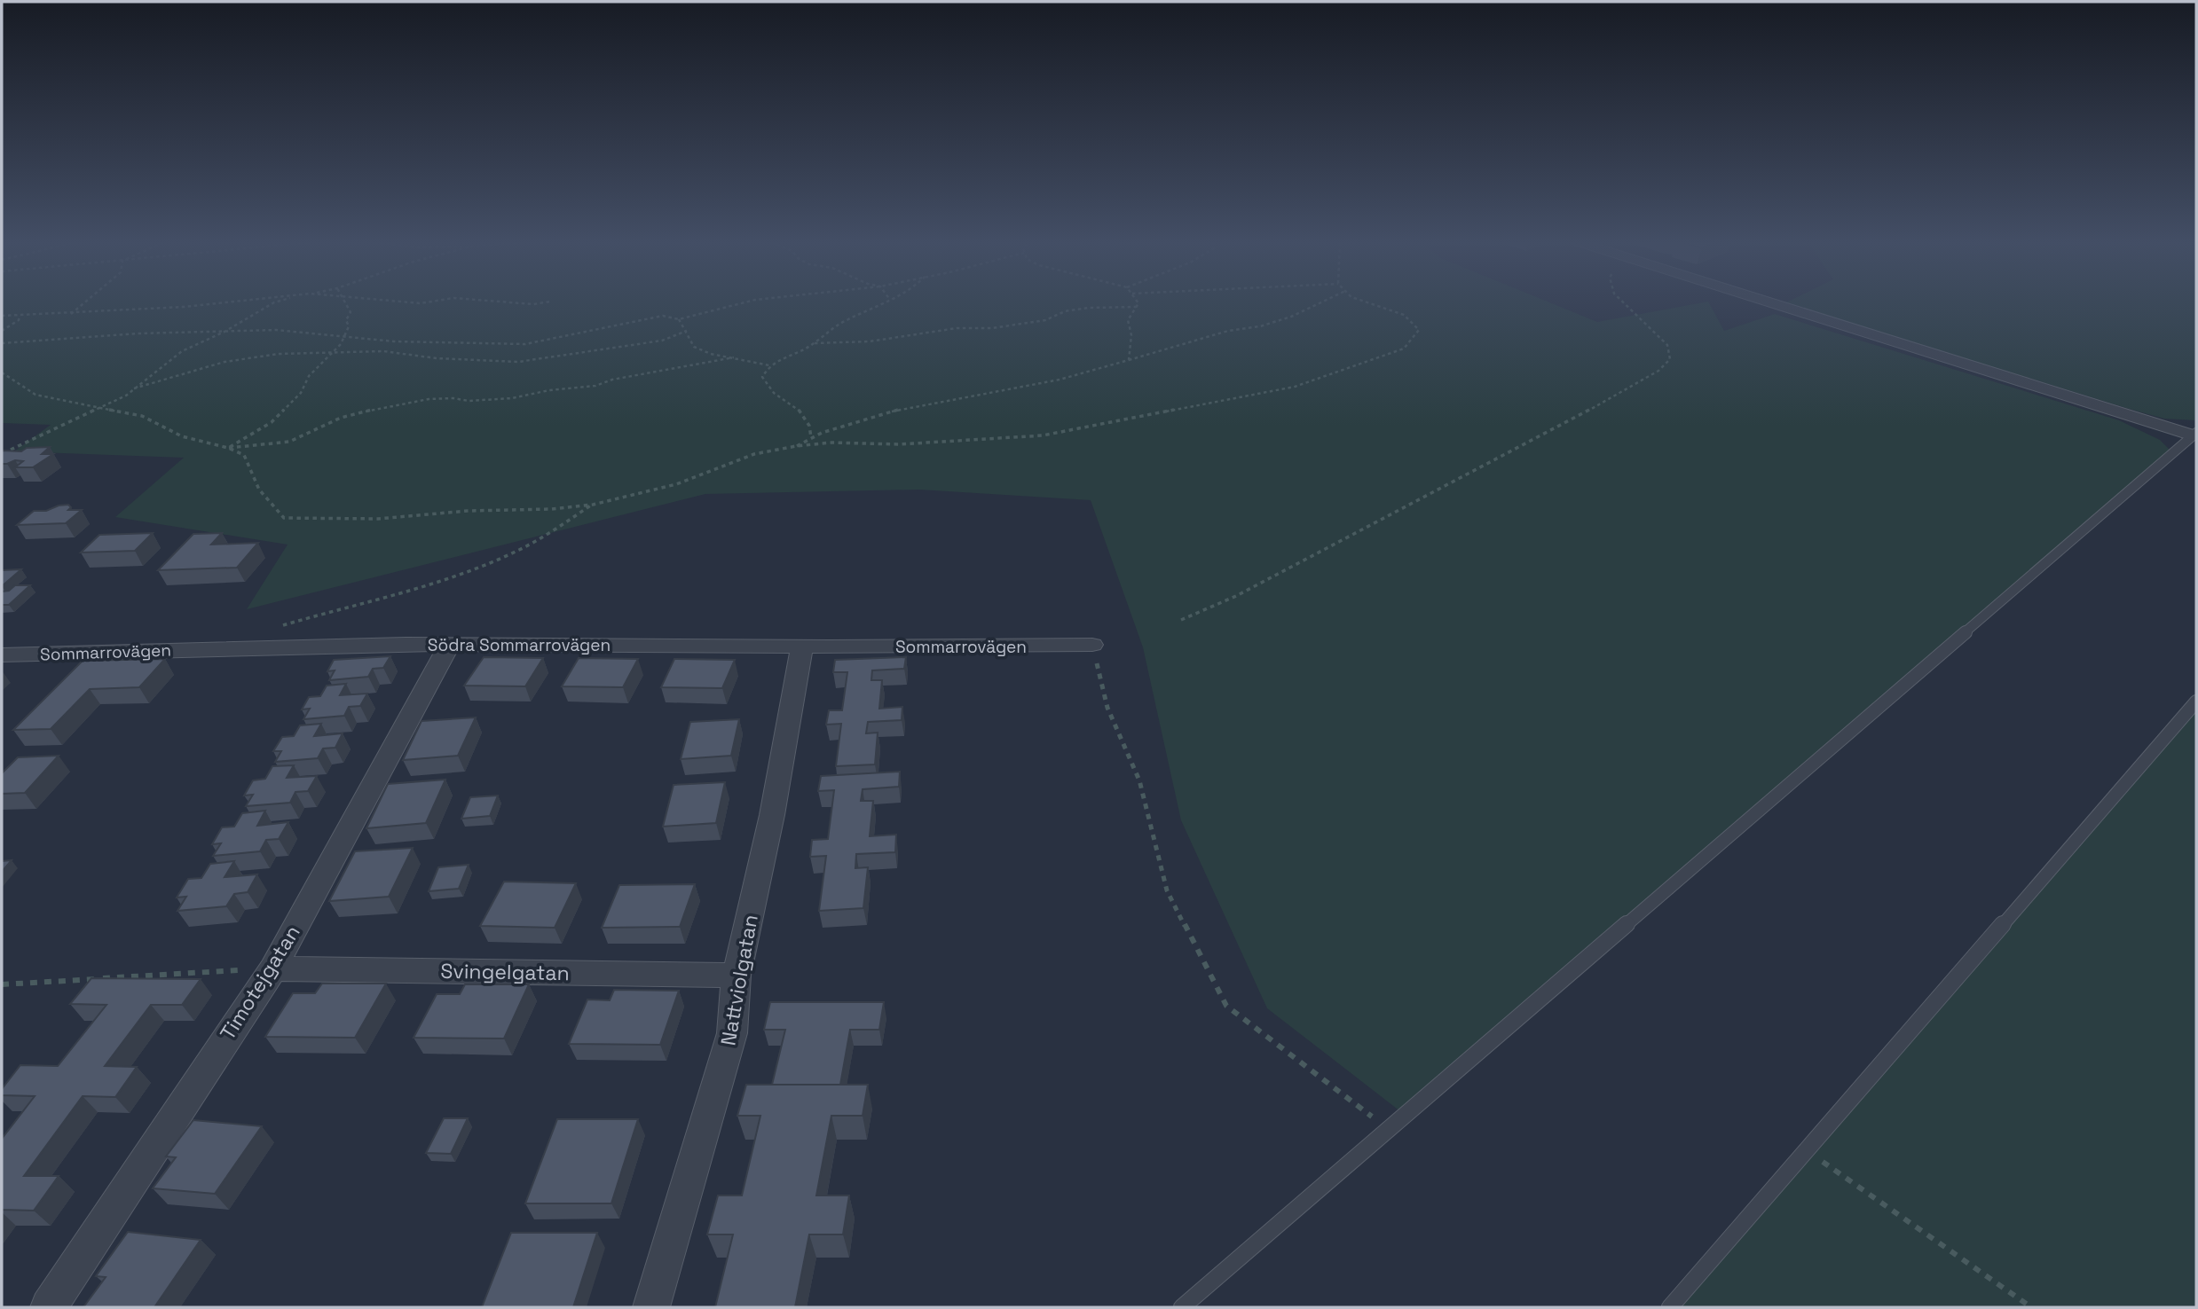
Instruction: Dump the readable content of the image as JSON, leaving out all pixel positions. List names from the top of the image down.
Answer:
{
  "streets": {
    "street": [
      "Södra Sommarrovägen",
      "Sommarrovägen",
      "Svingelgatan",
      "Nattviolgatan",
      "Timotejgatan"
    ]
  },
  "crossings": [
    ["Södra Sommarrovägen", "Sommarrovägen"],
    ["Södra Sommarrovägen", "Nattviolgatan"],
    ["Södra Sommarrovägen", "Timotejgatan"],
    ["Sommarrovägen", "Nattviolgatan"],
    ["Svingelgatan", "Nattviolgatan"],
    ["Svingelgatan", "Timotejgatan"]
  ]
}
